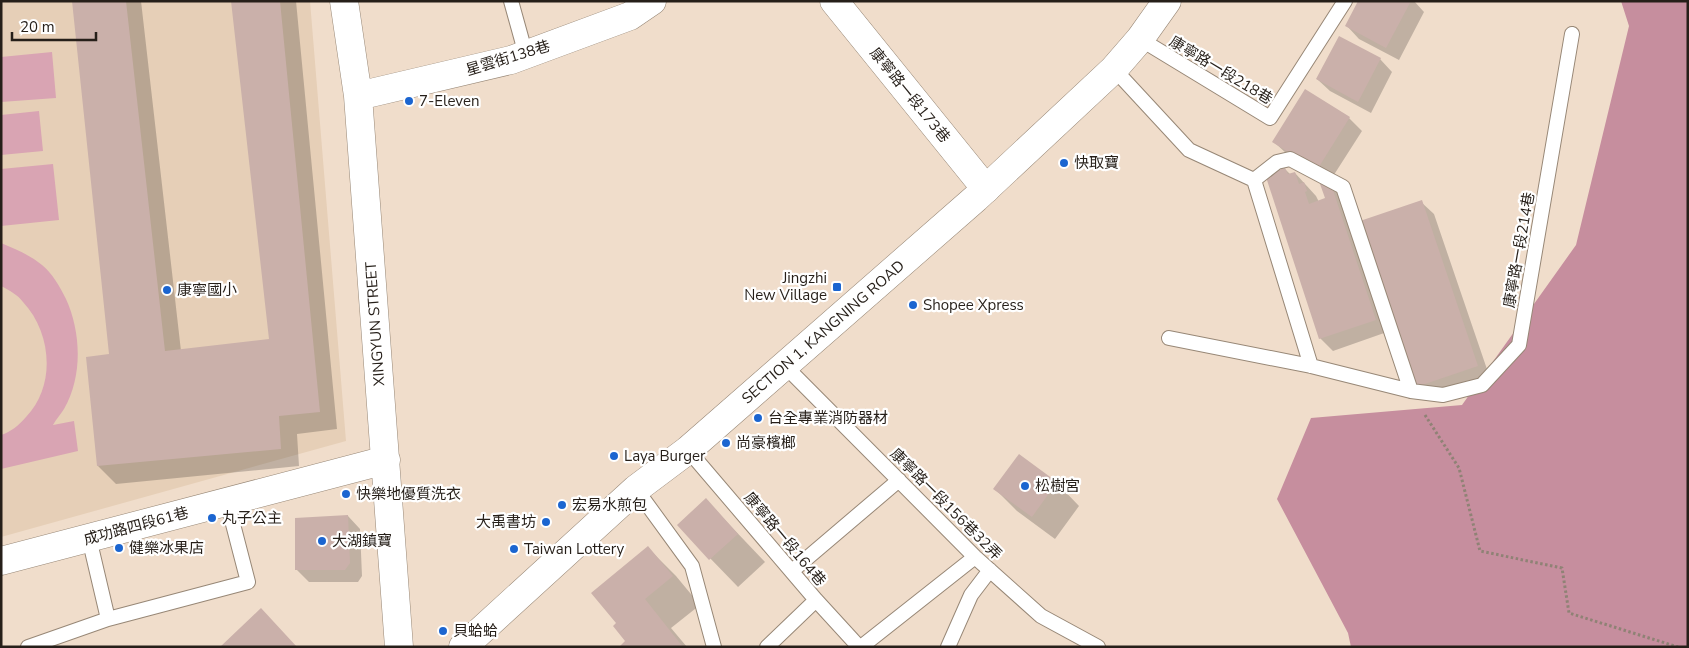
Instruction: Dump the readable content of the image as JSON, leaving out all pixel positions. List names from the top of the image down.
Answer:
{
  "streets": {
    "street": [
      "星雲街138巷",
      "康寧路一段173巷",
      "XINGYUN STREET",
      "SECTION 1, KANGNING ROAD",
      "成功路四段61巷"
    ],
    "lane": [
      "康寧路一段218巷",
      "康寧路一段214巷",
      "康寧路一段156巷32弄",
      "康寧路一段164巷"
    ]
  },
  "crossings": [
    ["星雲街138巷", "XINGYUN STREET"],
    ["康寧路一段218巷", "SECTION 1, KANGNING ROAD"],
    ["康寧路一段173巷", "SECTION 1, KANGNING ROAD"],
    ["XINGYUN STREET", "成功路四段61巷"],
    ["SECTION 1, KANGNING ROAD", "康寧路一段156巷32弄"],
    ["SECTION 1, KANGNING ROAD", "康寧路一段164巷"]
  ],
  "places": {
    "other": [
      "7-Eleven",
      "快取寶",
      "康寧國小",
      "Shopee Xpress",
      "台全專業消防器材",
      "尚豪檳榔",
      "Laya Burger",
      "松樹宮",
      "快樂地優質洗衣",
      "宏易水煎包",
      "丸子公主",
      "大禹書坊",
      "大湖鎮寶",
      "健樂冰果店",
      "Taiwan Lottery",
      "貝蛤蛤"
    ],
    "transit": ["Jingzhi New Village"]
  },
  "scale_bar": "20 m"
}
